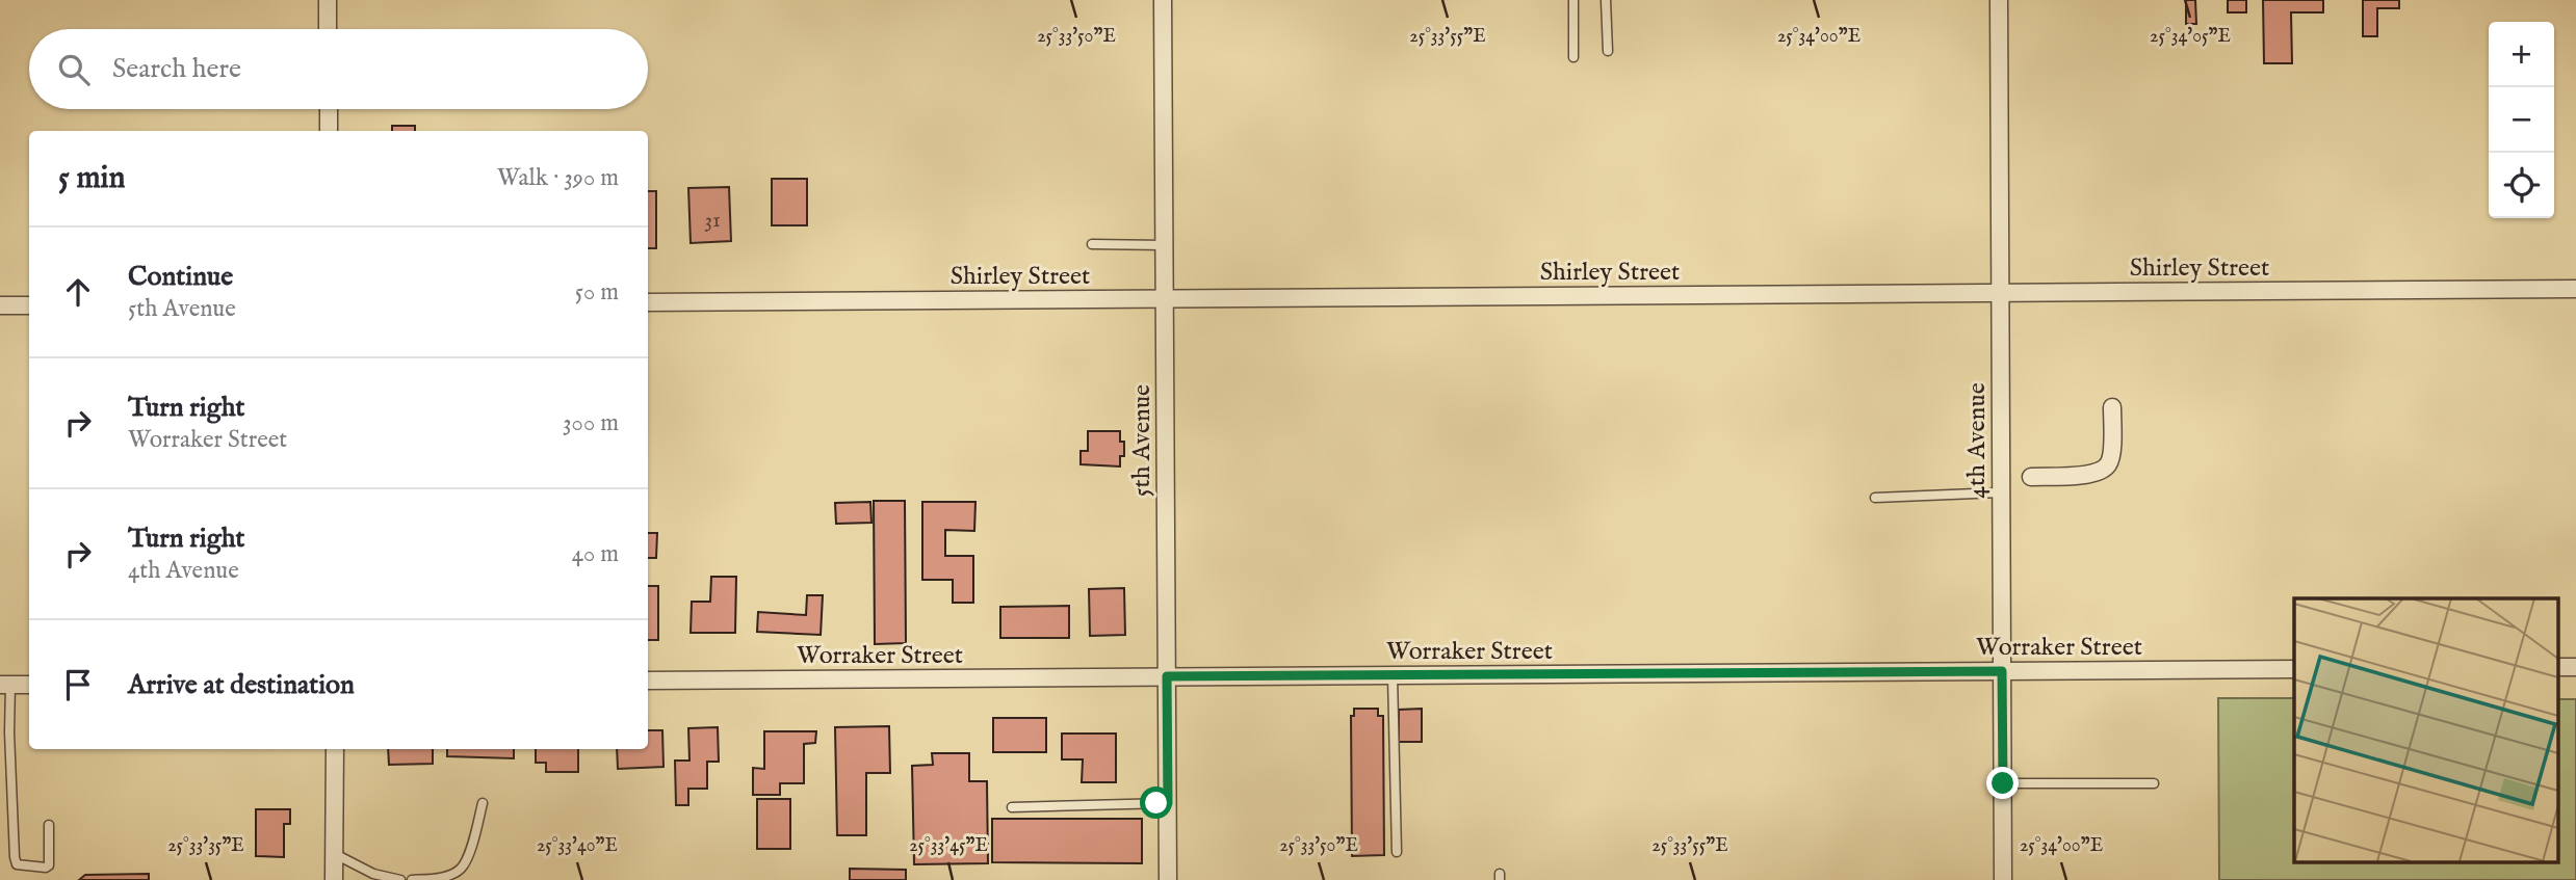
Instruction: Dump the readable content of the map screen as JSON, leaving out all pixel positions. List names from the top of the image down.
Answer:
{
  "streets": {
    "street": [
      "Shirley Street",
      "5th Avenue",
      "4th Avenue",
      "Worraker Street"
    ]
  },
  "crossings": [
    ["Shirley Street", "5th Avenue"],
    ["Shirley Street", "4th Avenue"],
    ["5th Avenue", "Worraker Street"],
    ["4th Avenue", "Worraker Street"]
  ],
  "house_numbers": ["31"],
  "page": {
    "map_buttons": ["+", "−"],
    "search": "Search here",
    "heading": ["5 min", "Walk · 390 m"],
    "list": [
      ["Continue", "5th Avenue", "50 m"],
      ["Turn right", "Worraker Street", "300 m"],
      ["Turn right", "4th Avenue", "40 m"],
      "Arrive at destination"
    ]
  },
  "coordinates": [
    "25°33'50\"E",
    "25°33'55\"E",
    "25°34'00\"E",
    "25°34'05\"E",
    "25°33'35\"E",
    "25°33'40\"E",
    "25°33'45\"E"
  ]
}
